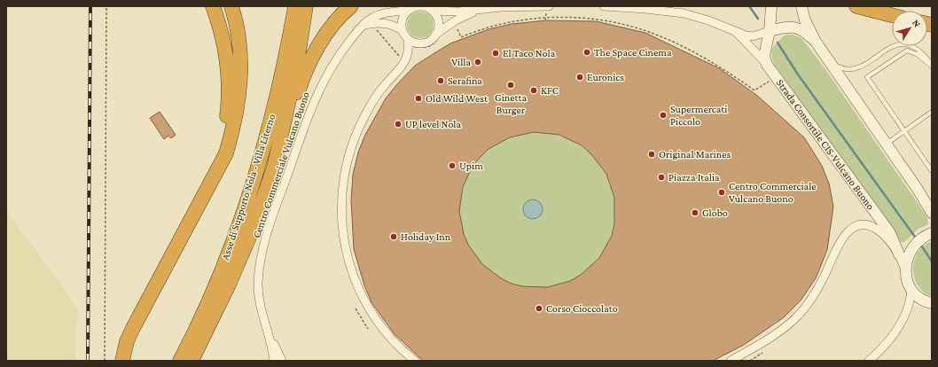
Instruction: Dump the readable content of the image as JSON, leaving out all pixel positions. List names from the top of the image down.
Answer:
{
  "streets": {
    "highway": ["Asse di Supporto Nola - Villa Literno"],
    "street": ["Strada Consortile CIS-Vulcano Buono", "Centro Commerciale Vulcano Buono"]
  },
  "places": [
    "The Space Cinema",
    "El Taco Nola",
    "Villa",
    "Euronics",
    "Serafina",
    "Ginetta Burger",
    "KFC",
    "Old Wild West",
    "Supermercati Piccolo",
    "UP level Nola",
    "Original Marines",
    "Upim",
    "Piazza Italia",
    "Centro Commerciale Vulcano Buono",
    "Globo",
    "Holiday Inn",
    "Corso Cioccolato"
  ],
  "north": "top right"
}
